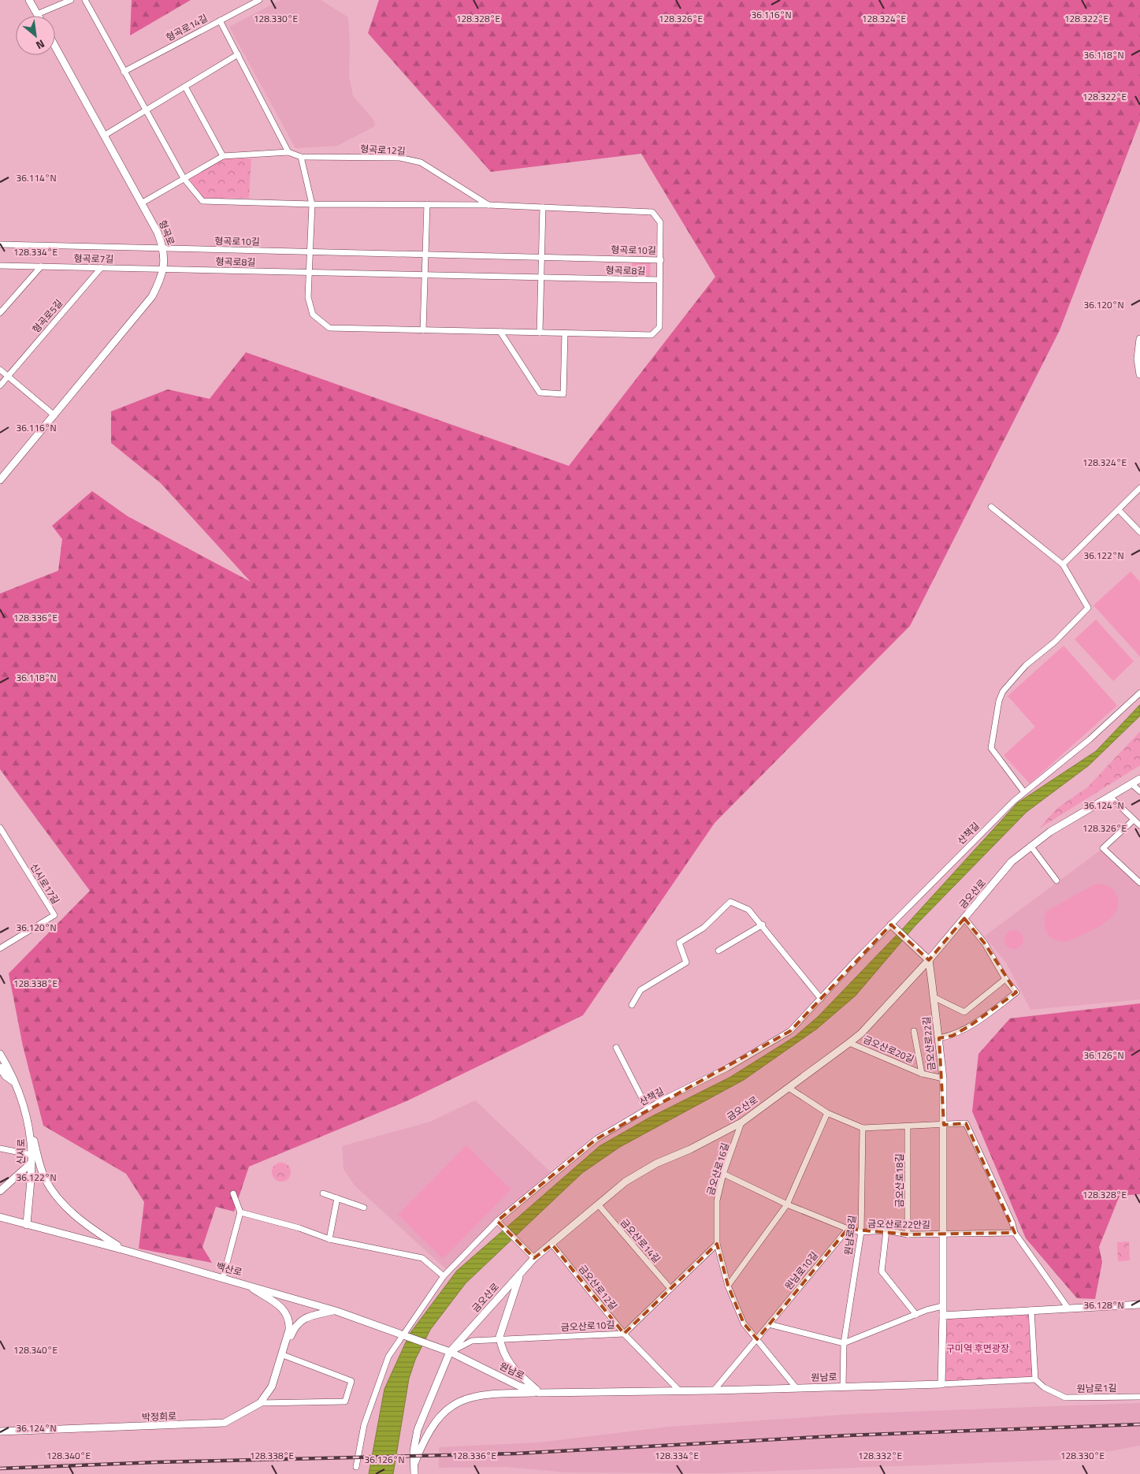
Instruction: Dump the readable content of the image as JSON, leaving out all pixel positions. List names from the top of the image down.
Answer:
{
  "streets": {
    "street": [
      "형곡로14길",
      "형곡로12길",
      "형곡로",
      "형곡로10길",
      "형곡로7길",
      "형곡로8길",
      "형곡로5길",
      "산책길",
      "신시로17길",
      "금오산로",
      "금오산로22길",
      "금오산로20길",
      "신시로",
      "금오산로16길",
      "금오산로18길",
      "금오산로22안길",
      "원남로8길",
      "금오산로14길",
      "백산로",
      "원남로10길",
      "금오산로12길",
      "금오산로10길",
      "원남로",
      "원남로1길",
      "박정희로"
    ]
  },
  "crossings": [
    ["형곡로12길", "형곡로"],
    ["형곡로12길", "형곡로10길"],
    ["형곡로", "형곡로10길"],
    ["형곡로", "형곡로7길"],
    ["형곡로", "형곡로8길"],
    ["형곡로7길", "형곡로8길"],
    ["형곡로7길", "형곡로5길"],
    ["산책길", "백산로"],
    ["금오산로", "금오산로22길"],
    ["금오산로", "금오산로20길"],
    ["금오산로", "금오산로16길"],
    ["금오산로", "금오산로14길"],
    ["금오산로", "백산로"],
    ["금오산로", "금오산로12길"],
    ["금오산로", "금오산로10길"],
    ["금오산로", "원남로"],
    ["금오산로22길", "금오산로20길"],
    ["금오산로22길", "금오산로22안길"],
    ["신시로", "백산로"],
    ["금오산로16길", "금오산로22안길"],
    ["금오산로16길", "금오산로10길"],
    ["금오산로16길", "원남로"],
    ["금오산로18길", "금오산로22안길"],
    ["금오산로22안길", "원남로8길"],
    ["금오산로22안길", "원남로10길"],
    ["원남로8길", "원남로"],
    ["금오산로14길", "금오산로10길"],
    ["백산로", "금오산로10길"],
    ["백산로", "원남로"],
    ["금오산로12길", "금오산로10길"],
    ["금오산로12길", "원남로"],
    ["금오산로10길", "원남로"]
  ],
  "parks": ["구미역 후면광장"],
  "north": "bottom right",
  "coordinates": [
    "36.116°N",
    "128.330°E",
    "128.328°E",
    "128.326°E",
    "128.324°E",
    "128.322°E",
    "36.118°N",
    "36.114°N",
    "128.334°E",
    "36.120°N",
    "36.122°N",
    "128.336°E",
    "36.124°N",
    "128.338°E",
    "36.126°N",
    "36.128°N",
    "128.340°E",
    "128.332°E"
  ]
}
